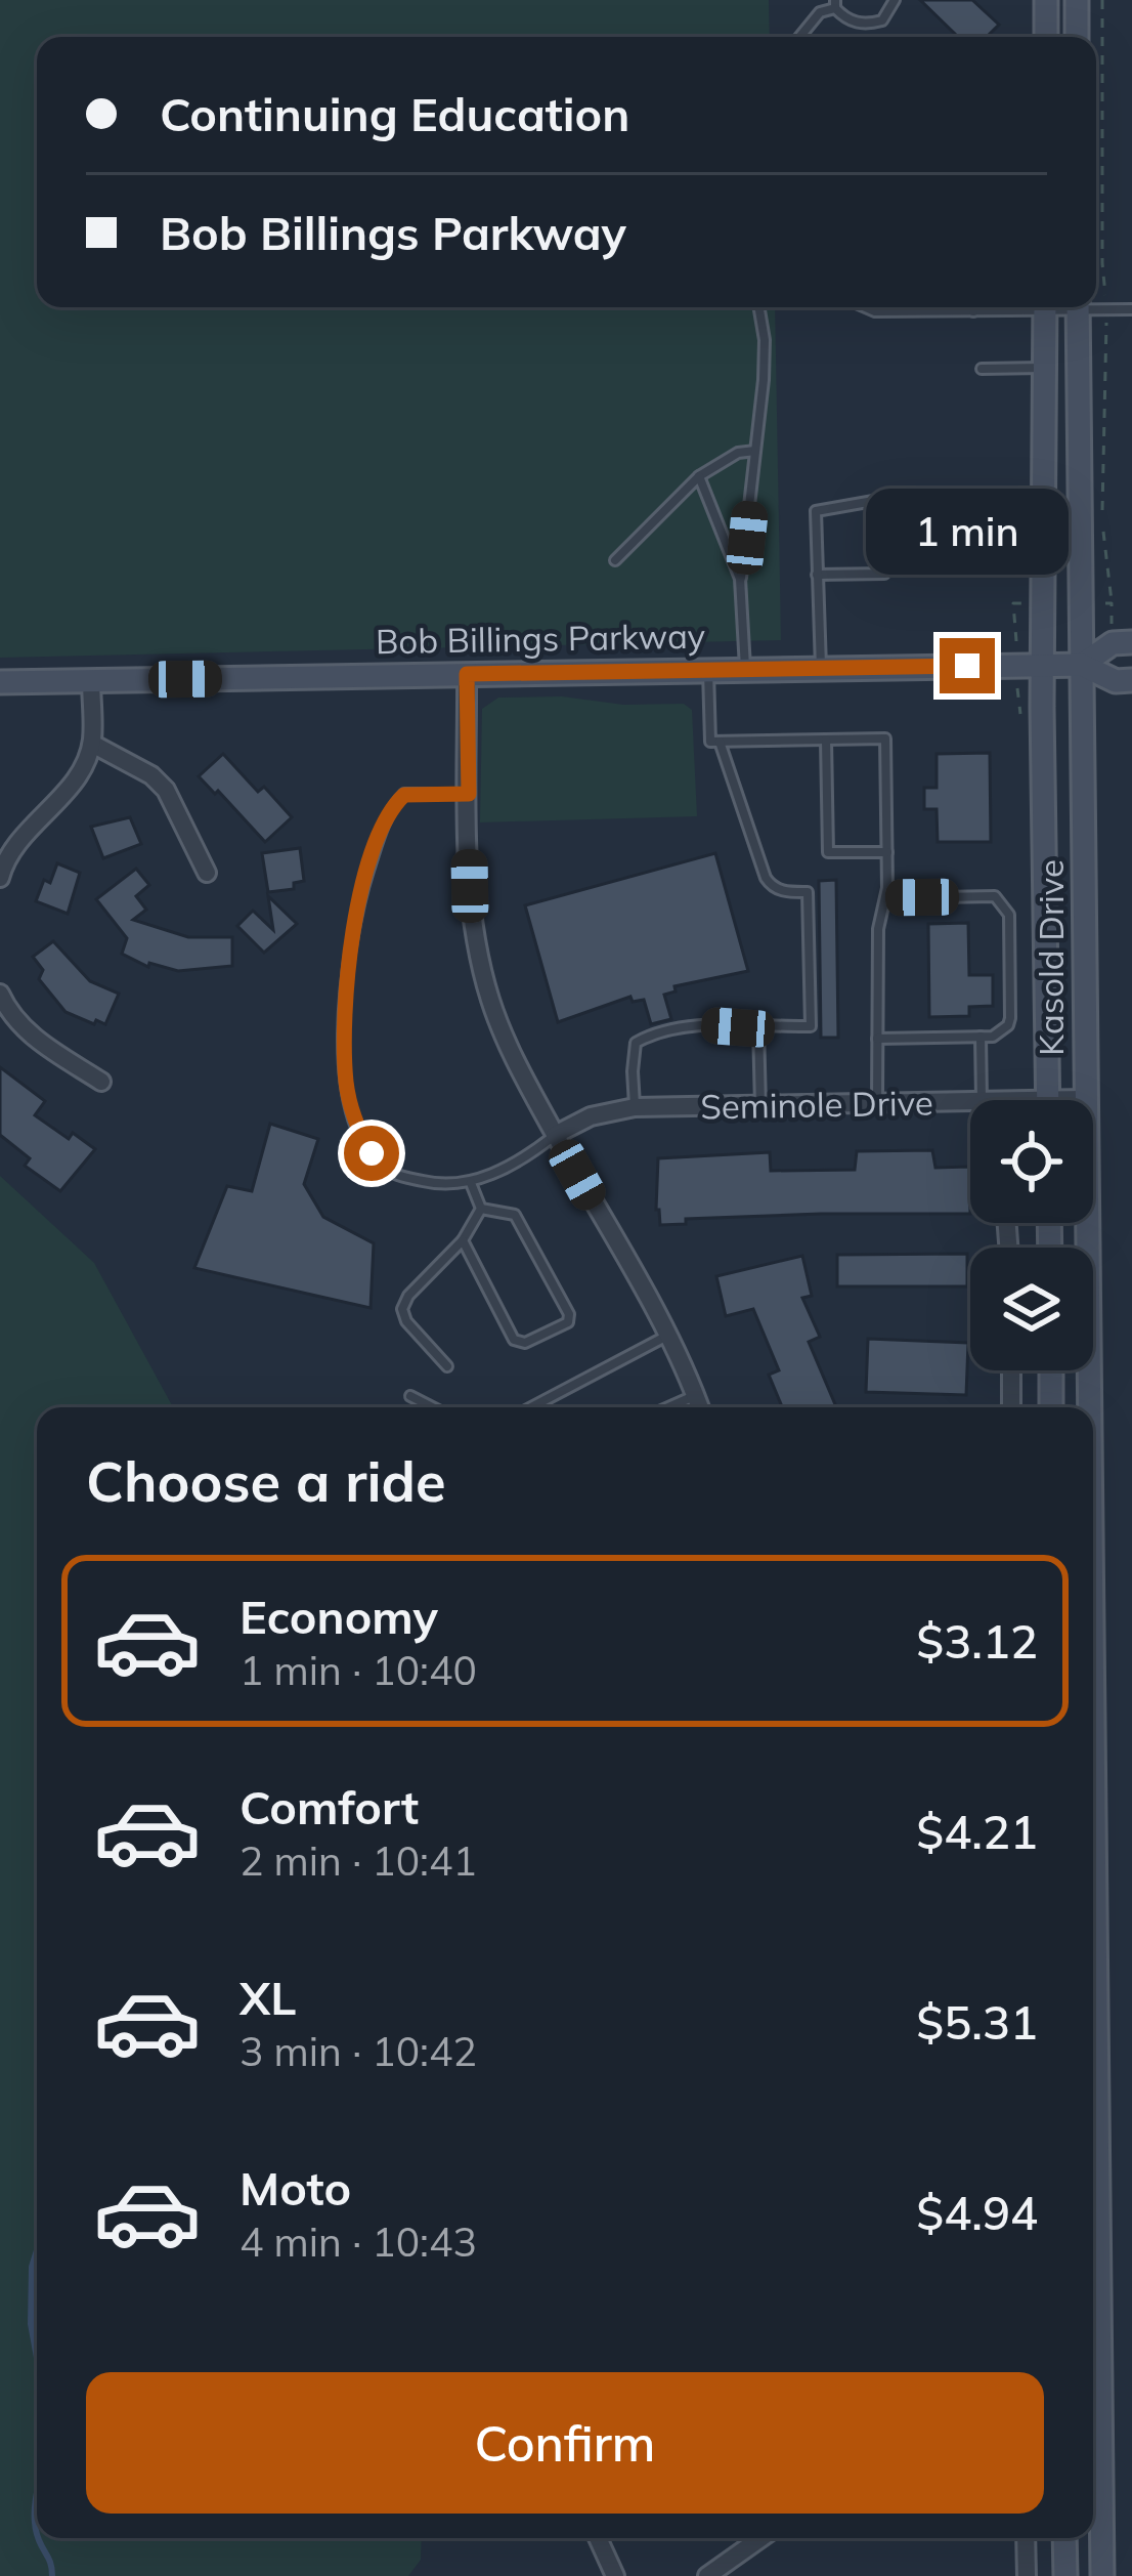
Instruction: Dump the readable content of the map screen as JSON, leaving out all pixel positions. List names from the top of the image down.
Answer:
{
  "streets": {
    "main road": ["Bob Billings Parkway", "Kasold Drive"],
    "street": ["Seminole Drive"]
  },
  "crossings": [
    ["Bob Billings Parkway", "Kasold Drive"],
    ["Kasold Drive", "Seminole Drive"]
  ],
  "page": {
    "banner": ["Continuing Education", "Bob Billings Parkway"],
    "bubble": "1 min",
    "heading": "Choose a ride",
    "list": [
      {
        "name": "Economy",
        "note": "1 min · 10:40",
        "value": "$3.12"
      },
      {
        "name": "Comfort",
        "note": "2 min · 10:41",
        "value": "$4.21"
      },
      {
        "name": "XL",
        "note": "3 min · 10:42",
        "value": "$5.31"
      },
      {
        "name": "Moto",
        "note": "4 min · 10:43",
        "value": "$4.94"
      }
    ],
    "buttons": "Confirm"
  }
}
